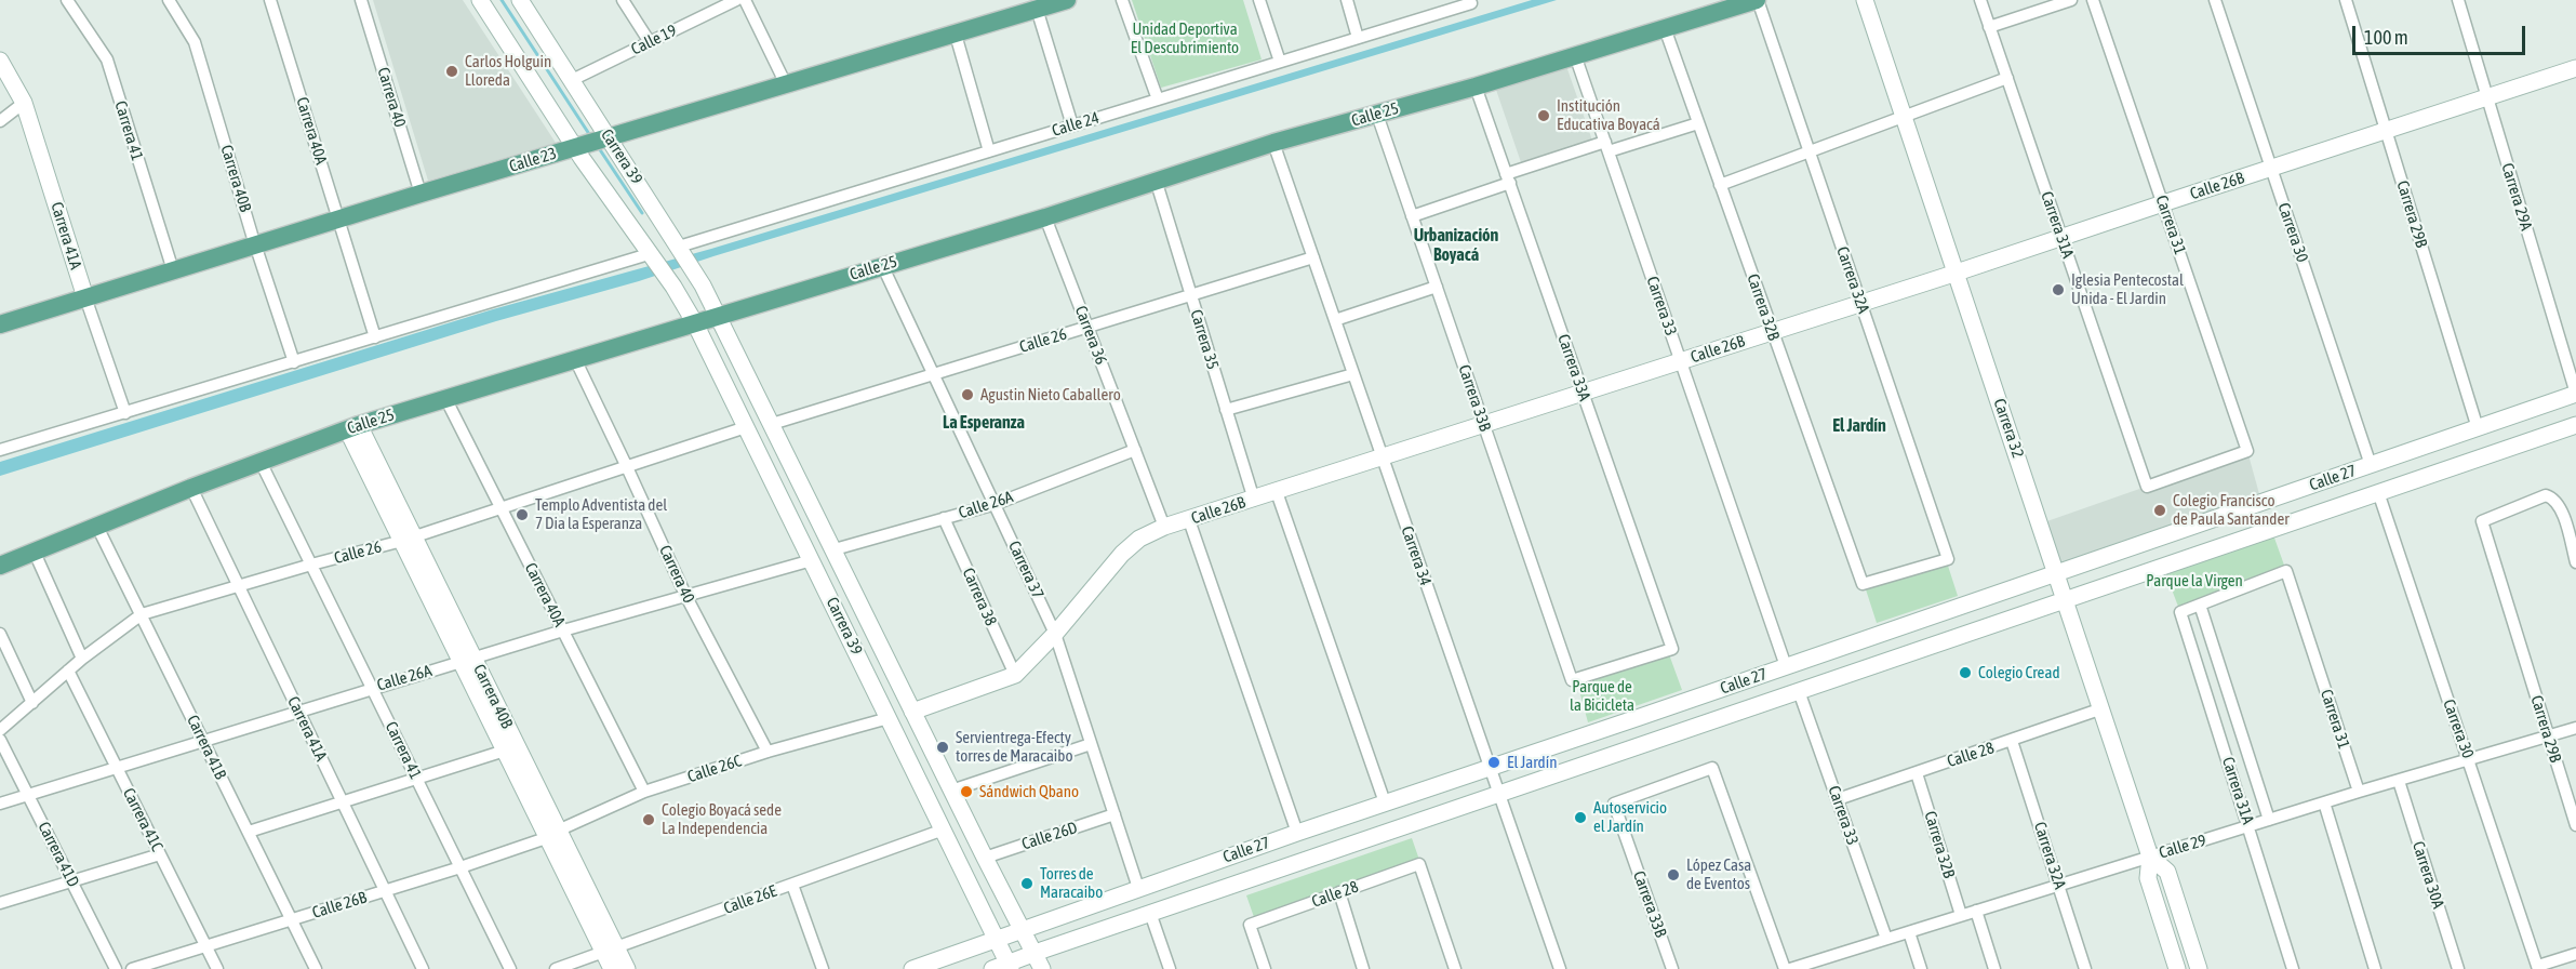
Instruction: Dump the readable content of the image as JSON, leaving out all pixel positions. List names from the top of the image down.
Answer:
{
  "streets": {
    "main road": [
      "Calle 25",
      "Carrera 39",
      "Calle 23",
      "Carrera 40B",
      "Calle 26B",
      "Carrera 41A",
      "Carrera 32",
      "Calle 27"
    ],
    "street": [
      "Calle 19",
      "Carrera 40",
      "Calle 24",
      "Carrera 41",
      "Carrera 40A",
      "Carrera 29A",
      "Carrera 29B",
      "Carrera 31A",
      "Carrera 31",
      "Carrera 30",
      "Carrera 32A",
      "Carrera 33",
      "Carrera 32B",
      "Carrera 36",
      "Carrera 35",
      "Calle 26",
      "Carrera 33A",
      "Carrera 33B",
      "Calle 26A",
      "Carrera 34",
      "Carrera 37",
      "Carrera 38",
      "Carrera 41B",
      "Calle 28",
      "Calle 26C",
      "Carrera 41C",
      "Calle 26D",
      "Calle 29",
      "Carrera 41D",
      "Carrera 30A",
      "Calle 26E"
    ]
  },
  "crossings": [
    ["Calle 19", "Carrera 39"],
    ["Carrera 40", "Calle 25"],
    ["Carrera 40", "Calle 23"],
    ["Carrera 40", "Calle 26"],
    ["Carrera 40", "Calle 26A"],
    ["Carrera 40", "Calle 26C"],
    ["Calle 25", "Carrera 41"],
    ["Calle 25", "Carrera 40A"],
    ["Calle 25", "Carrera 39"],
    ["Calle 25", "Carrera 40B"],
    ["Calle 25", "Carrera 41A"],
    ["Calle 25", "Carrera 32A"],
    ["Calle 25", "Carrera 33"],
    ["Calle 25", "Carrera 32B"],
    ["Calle 25", "Carrera 36"],
    ["Calle 25", "Carrera 35"],
    ["Calle 25", "Carrera 33A"],
    ["Calle 25", "Carrera 33B"],
    ["Calle 25", "Carrera 34"],
    ["Calle 25", "Carrera 37"],
    ["Calle 25", "Carrera 41B"],
    ["Calle 24", "Carrera 39"],
    ["Carrera 41", "Calle 23"],
    ["Carrera 41", "Calle 26B"],
    ["Carrera 41", "Calle 26"],
    ["Carrera 41", "Calle 26A"],
    ["Carrera 40A", "Calle 23"],
    ["Carrera 40A", "Calle 26"],
    ["Carrera 40A", "Calle 26A"],
    ["Carrera 40A", "Calle 26C"],
    ["Carrera 39", "Calle 23"],
    ["Carrera 39", "Calle 26B"],
    ["Carrera 39", "Calle 26"],
    ["Carrera 39", "Calle 27"],
    ["Carrera 39", "Calle 26A"],
    ["Carrera 39", "Calle 26C"],
    ["Carrera 39", "Calle 26D"],
    ["Carrera 39", "Calle 26E"],
    ["Calle 23", "Carrera 40B"],
    ["Calle 23", "Carrera 41A"],
    ["Carrera 40B", "Calle 26B"],
    ["Carrera 40B", "Calle 26"],
    ["Carrera 40B", "Calle 26A"],
    ["Carrera 40B", "Calle 26C"],
    ["Carrera 40B", "Calle 26E"],
    ["Calle 26B", "Carrera 29A"],
    ["Calle 26B", "Carrera 29B"],
    ["Calle 26B", "Carrera 31A"],
    ["Calle 26B", "Carrera 31"],
    ["Calle 26B", "Carrera 30"],
    ["Calle 26B", "Carrera 41A"],
    ["Calle 26B", "Carrera 32A"],
    ["Calle 26B", "Carrera 33"],
    ["Calle 26B", "Carrera 32B"],
    ["Calle 26B", "Carrera 36"],
    ["Calle 26B", "Carrera 35"],
    ["Calle 26B", "Carrera 33A"],
    ["Calle 26B", "Carrera 33B"],
    ["Calle 26B", "Carrera 32"],
    ["Calle 26B", "Carrera 34"],
    ["Calle 26B", "Carrera 37"],
    ["Calle 26B", "Carrera 38"],
    ["Calle 26B", "Carrera 41B"],
    ["Calle 26B", "Calle 26C"],
    ["Calle 26B", "Carrera 41C"],
    ["Carrera 29A", "Calle 27"],
    ["Carrera 29B", "Calle 27"],
    ["Carrera 29B", "Calle 29"],
    ["Carrera 31A", "Carrera 31"],
    ["Carrera 31A", "Calle 29"],
    ["Carrera 31", "Calle 29"],
    ["Carrera 30", "Calle 27"],
    ["Carrera 30", "Calle 29"],
    ["Carrera 41A", "Calle 26"],
    ["Carrera 41A", "Calle 26A"],
    ["Carrera 32A", "Carrera 32B"],
    ["Carrera 32A", "Calle 28"],
    ["Carrera 32A", "Calle 29"],
    ["Carrera 33", "Calle 27"],
    ["Carrera 33", "Calle 28"],
    ["Carrera 33", "Calle 29"],
    ["Carrera 32B", "Calle 28"],
    ["Carrera 32B", "Calle 29"],
    ["Carrera 36", "Calle 26"],
    ["Carrera 36", "Calle 26A"],
    ["Carrera 35", "Calle 26"],
    ["Calle 26", "Carrera 34"],
    ["Calle 26", "Carrera 37"],
    ["Calle 26", "Carrera 41B"],
    ["Calle 26", "Carrera 41C"],
    ["Carrera 33A", "Carrera 33B"],
    ["Carrera 32", "Calle 27"],
    ["Carrera 32", "Calle 28"],
    ["Carrera 32", "Calle 29"],
    ["Calle 27", "Carrera 34"],
    ["Calle 27", "Carrera 37"],
    ["Calle 26A", "Carrera 37"],
    ["Calle 26A", "Carrera 38"],
    ["Calle 26A", "Carrera 41B"],
    ["Calle 26A", "Carrera 41C"],
    ["Calle 26A", "Carrera 41D"],
    ["Carrera 37", "Calle 26D"],
    ["Calle 29", "Carrera 30A"]
  ],
  "districts": ["Urbanización Boyacá", "La Esperanza", "El Jardín"],
  "parks": ["Unidad Deportiva El Descubrimiento", "Parque la Virgen", "Parque de la Bicicleta"],
  "places": [
    "Carlos Holguin Lloreda",
    "Institución Educativa Boyacá",
    "Iglesia Pentecostal Unida - El Jardin",
    "Agustin Nieto Caballero",
    "Colegio Francisco de Paula Santander",
    "Templo Adventista del 7 Dia la Esperanza",
    "Colegio Cread",
    "Servientrega-Efecty torres de Maracaibo",
    "El Jardín",
    "Sándwich Qbano",
    "Autoservicio el Jardín",
    "Colegio Boyacá sede La Independencia",
    "López Casa de Eventos",
    "Torres de Maracaibo"
  ],
  "scale_bar": "100 m"
}
